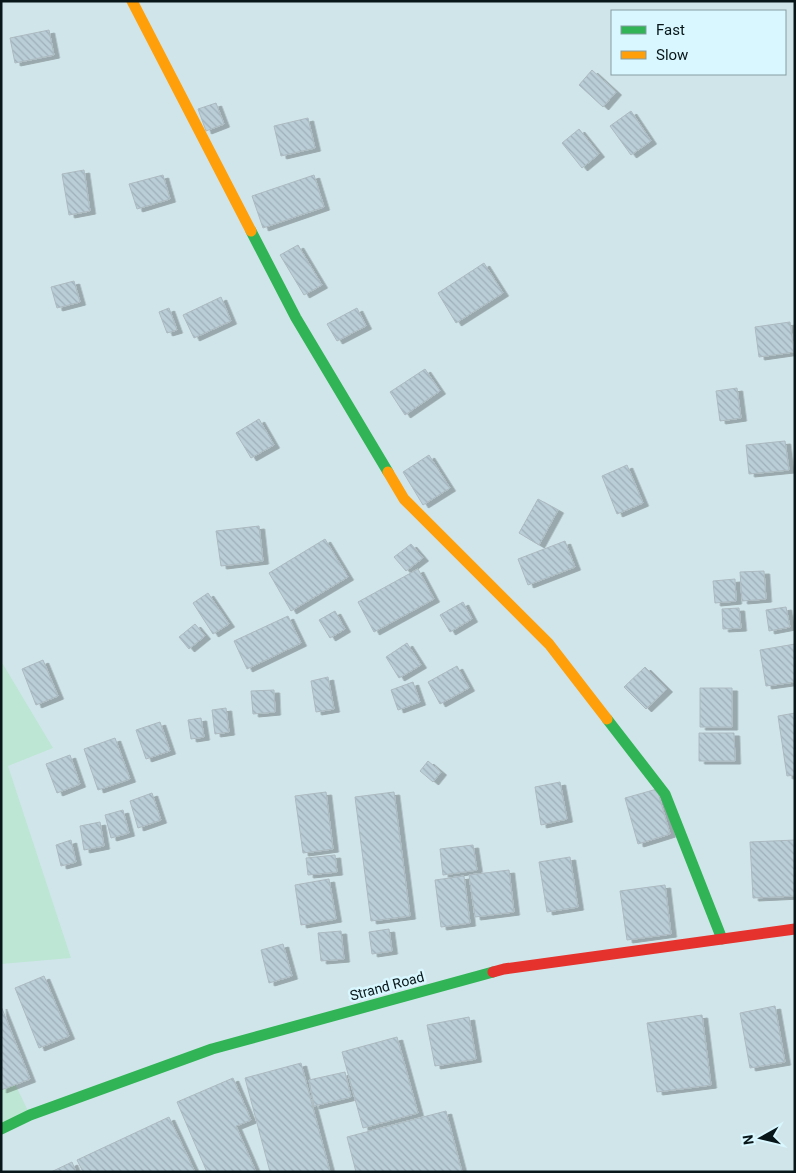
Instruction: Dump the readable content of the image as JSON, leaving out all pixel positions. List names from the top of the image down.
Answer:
{
  "streets": {
    "street": ["Strand Road"]
  },
  "legend": ["Fast", "Slow"],
  "north": "left"
}
